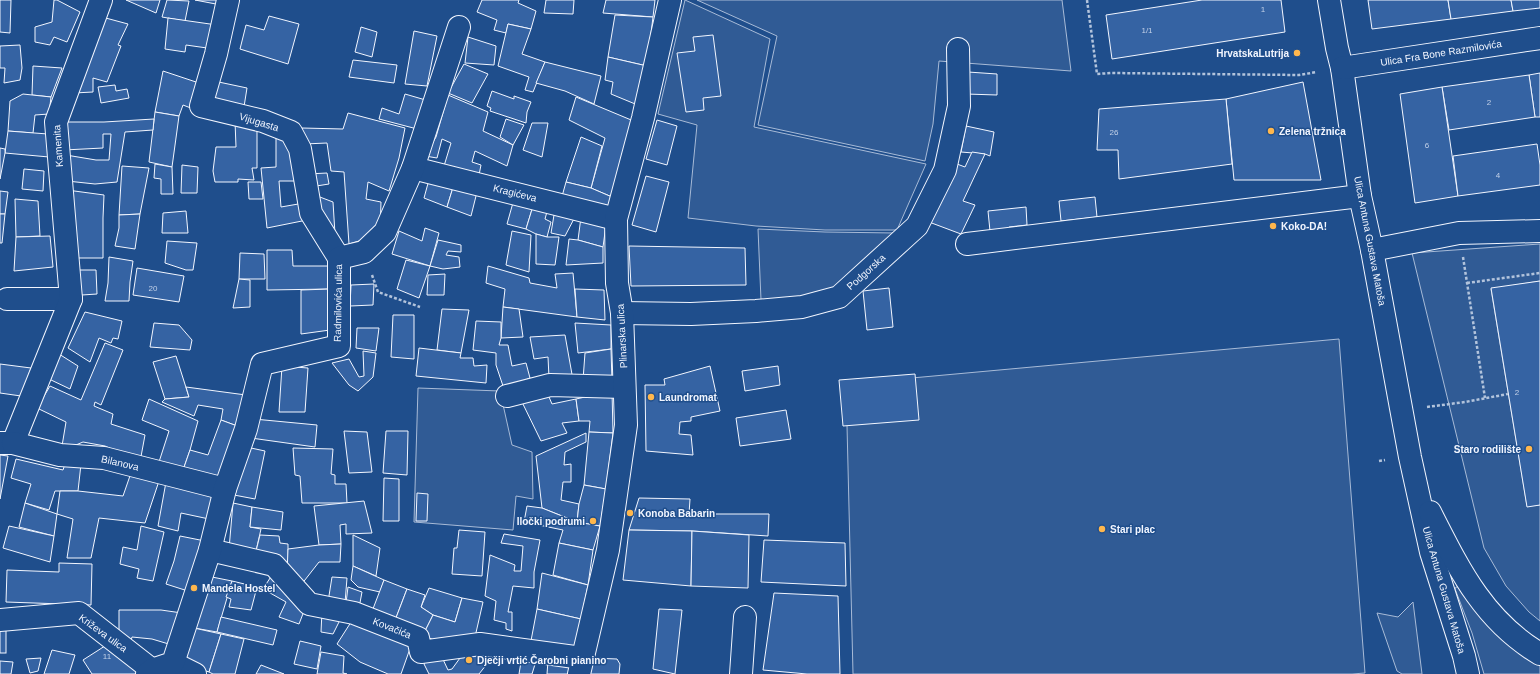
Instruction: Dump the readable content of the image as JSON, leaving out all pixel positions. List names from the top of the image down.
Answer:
{
  "streets": {
    "street": [
      "Ulica Fra Bone Razmilovića",
      "Vijugasta",
      "Kamenita",
      "Kragićeva",
      "Ulica Antuna Gustava Matoša",
      "Podgorska",
      "Radmilovića ulica",
      "Plinarska ulica",
      "Bilanova",
      "Kovačića",
      "Križeva ulica"
    ]
  },
  "crossings": [
    ["Ulica Fra Bone Razmilovića", "Ulica Antuna Gustava Matoša"],
    ["Vijugasta", "Radmilovića ulica"],
    ["Kamenita", "Bilanova"],
    ["Kragićeva", "Plinarska ulica"],
    ["Podgorska", "Plinarska ulica"],
    ["Radmilovića ulica", "Bilanova"],
    ["Radmilovića ulica", "Kovačića"],
    ["Plinarska ulica", "Kovačića"]
  ],
  "places": [
    "HrvatskaLutrija",
    "Zelena tržnica",
    "Koko-DA!",
    "Laundromat",
    "Staro rodilište",
    "Konoba Babarin",
    "Iločki podrumi",
    "Stari plac",
    "Mandela Hostel",
    "Dječji vrtić Čarobni pianino"
  ],
  "house_numbers": [
    "1",
    "1/1",
    "2",
    "26",
    "6",
    "4",
    "20",
    "2",
    "11"
  ]
}
